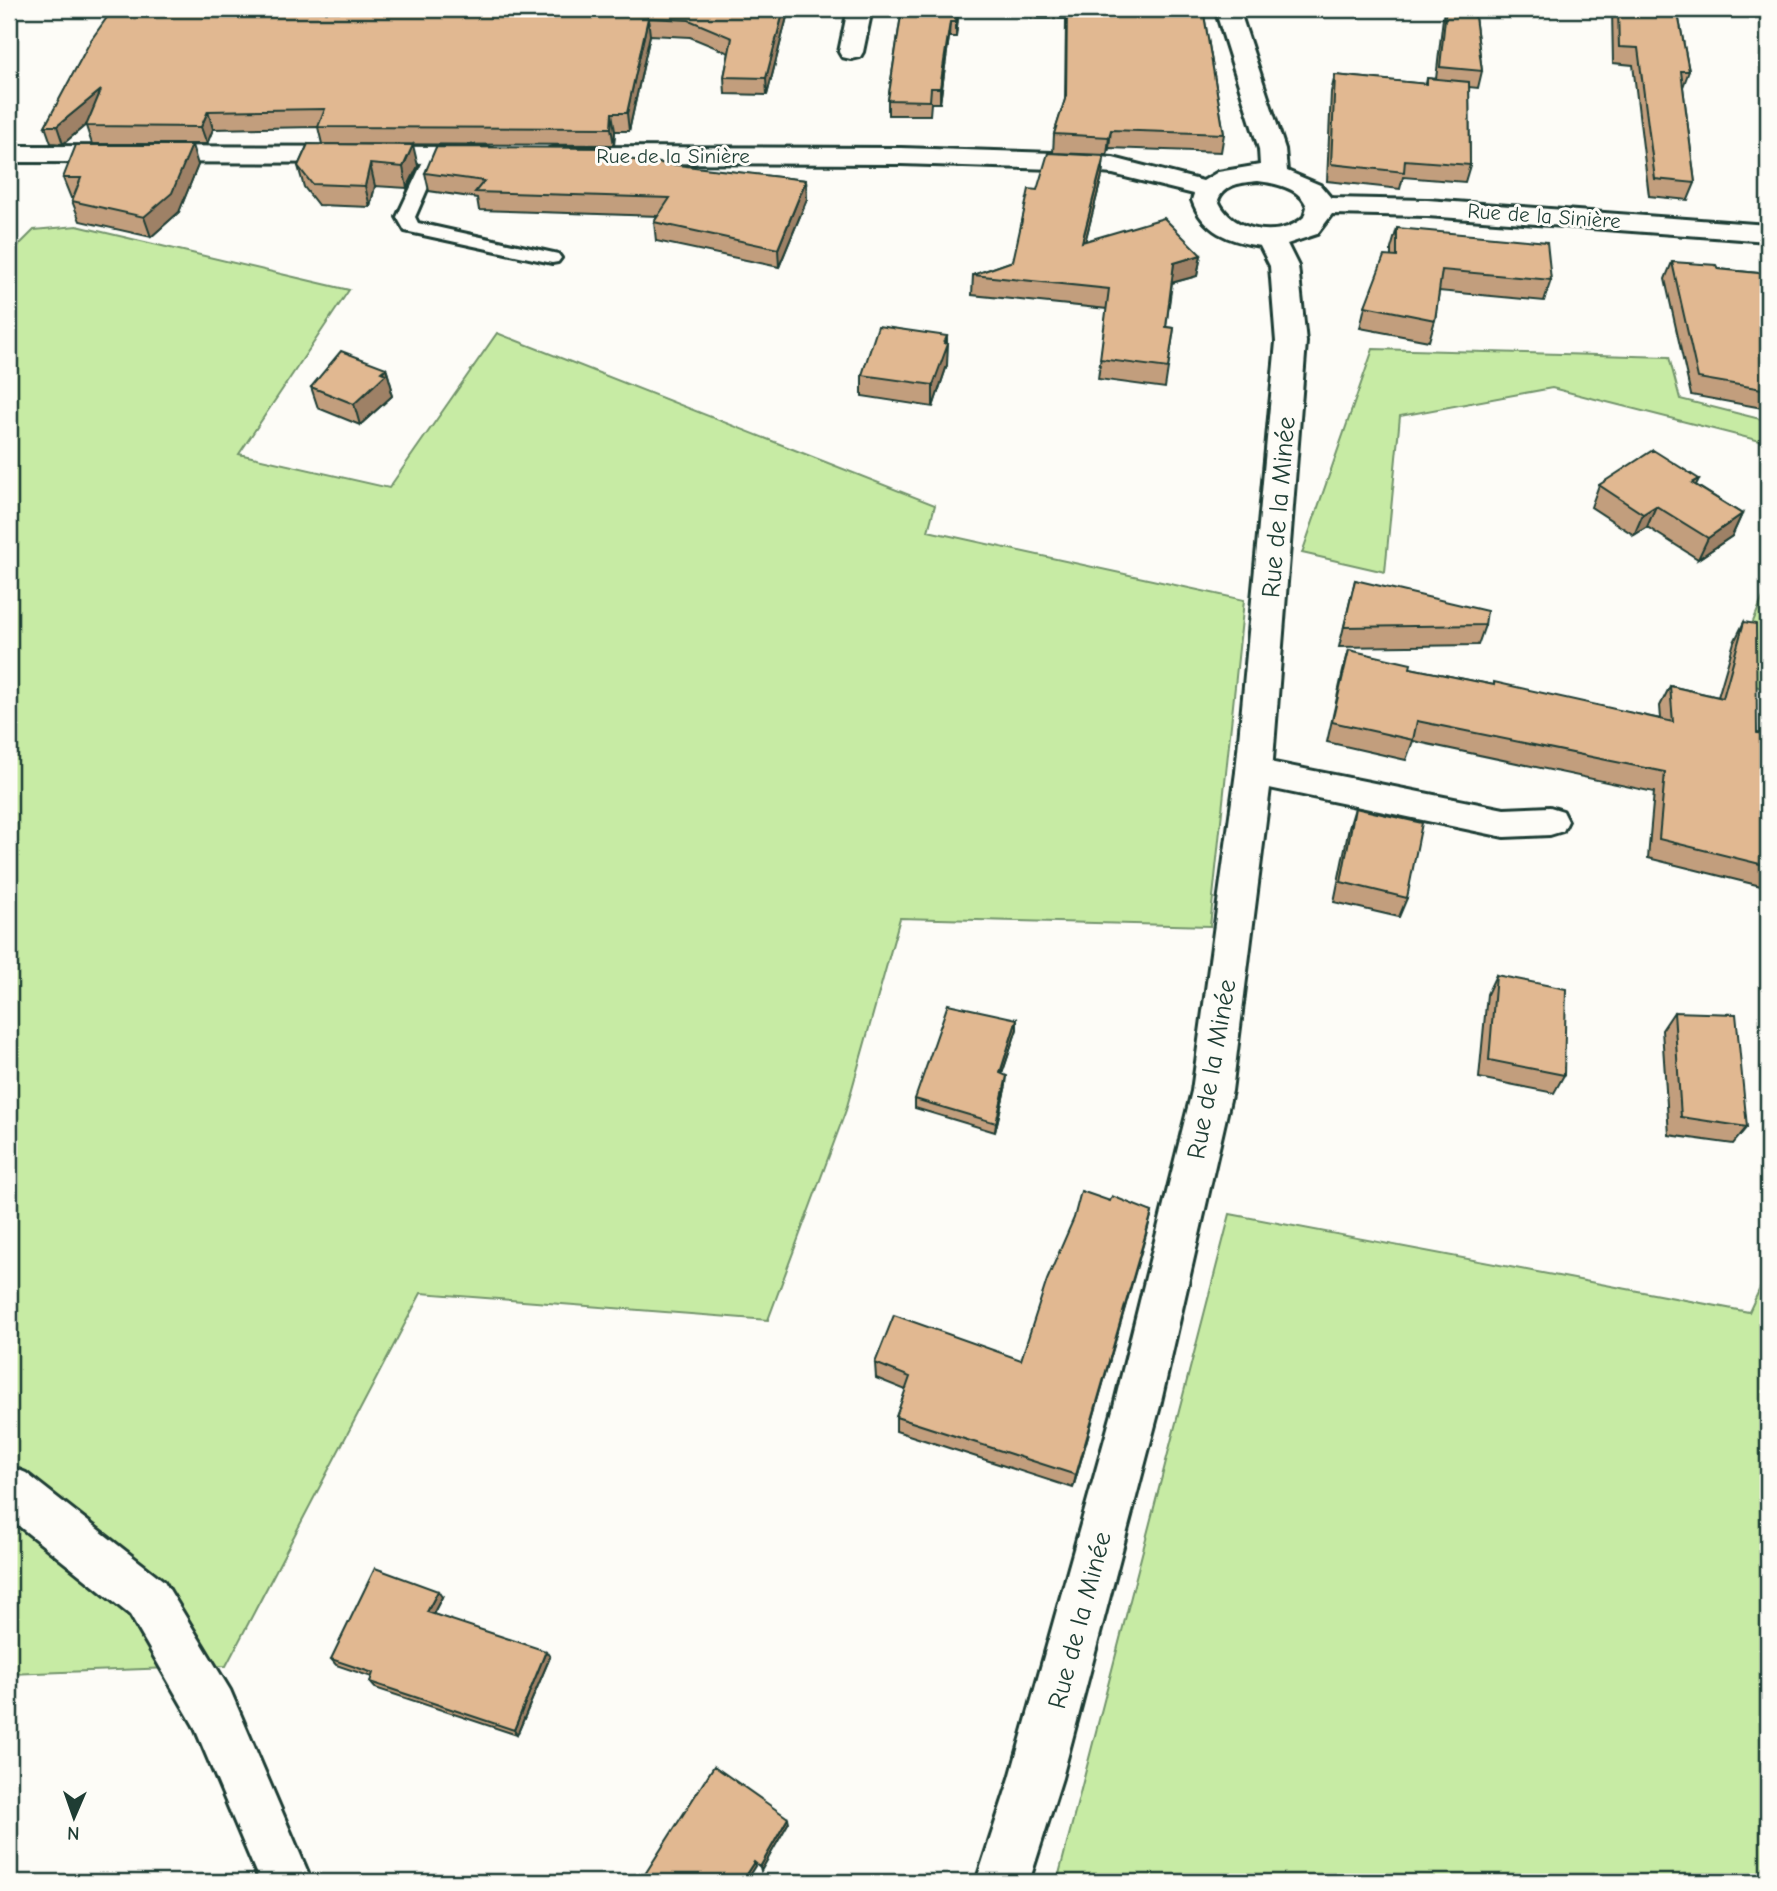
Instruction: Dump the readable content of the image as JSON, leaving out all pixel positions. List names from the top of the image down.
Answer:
{
  "streets": {
    "street": ["Rue de la Sinière", "Rue de la Minée"]
  },
  "north": "bottom"
}
